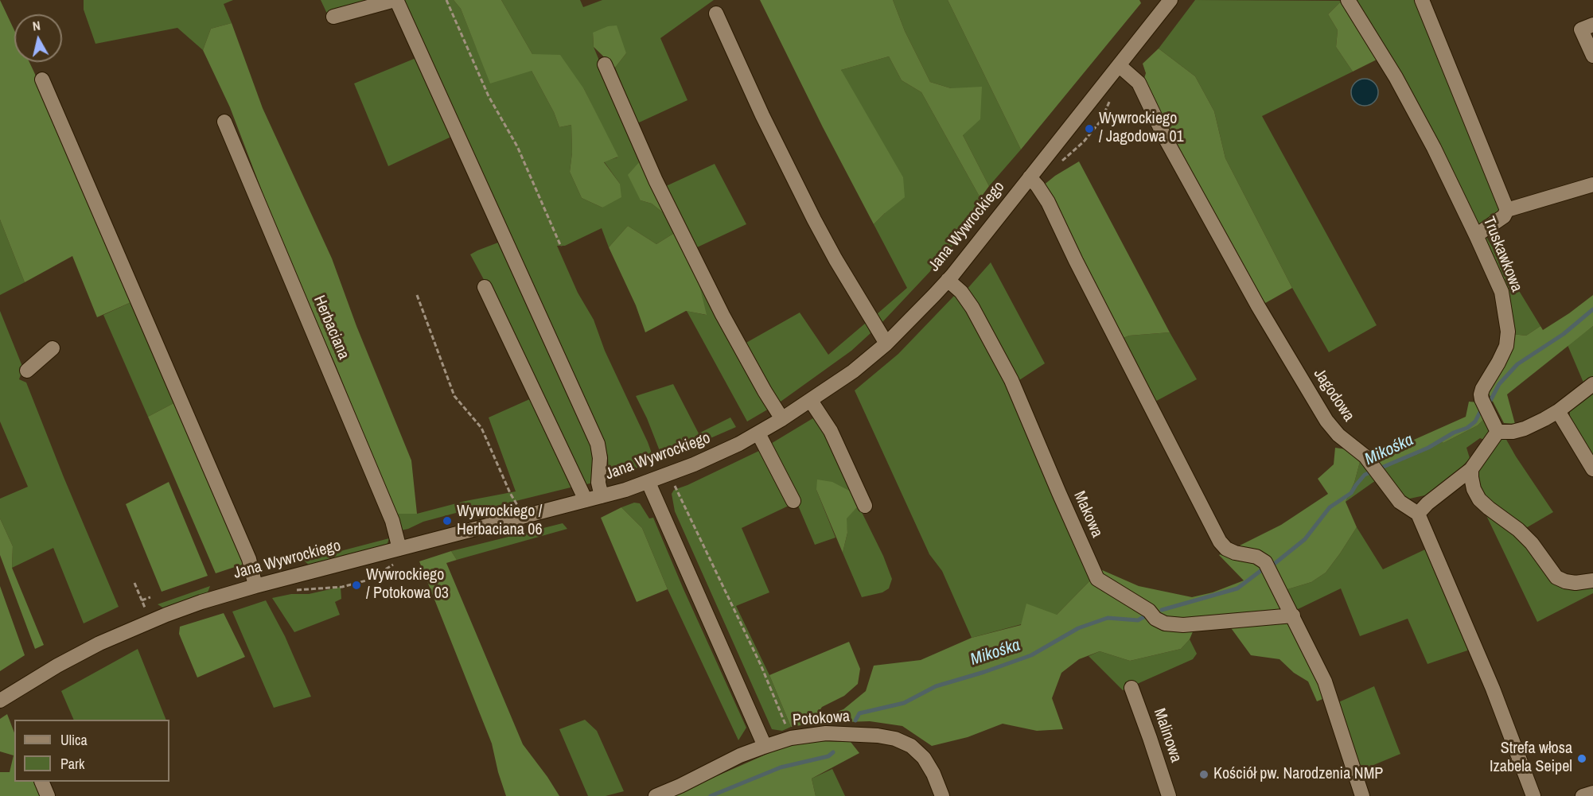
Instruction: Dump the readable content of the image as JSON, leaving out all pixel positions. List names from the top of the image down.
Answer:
{
  "streets": {
    "street": [
      "Jana Wywrockiego",
      "Truskawkowa",
      "Herbaciana",
      "Jagodowa",
      "Makowa",
      "Potokowa",
      "Malinowa"
    ]
  },
  "crossings": [
    ["Jana Wywrockiego", "Herbaciana"],
    ["Jana Wywrockiego", "Jagodowa"],
    ["Jana Wywrockiego", "Makowa"]
  ],
  "water": ["Mikośka"],
  "places": [
    "Wywrockiego / Jagodowa 01",
    "Wywrockiego / Herbaciana 06",
    "Wywrockiego / Potokowa 03",
    "Strefa włosa Izabela Seipel",
    "Kościół pw. Narodzenia NMP"
  ],
  "legend": ["Ulica", "Park"],
  "north": "top"
}
